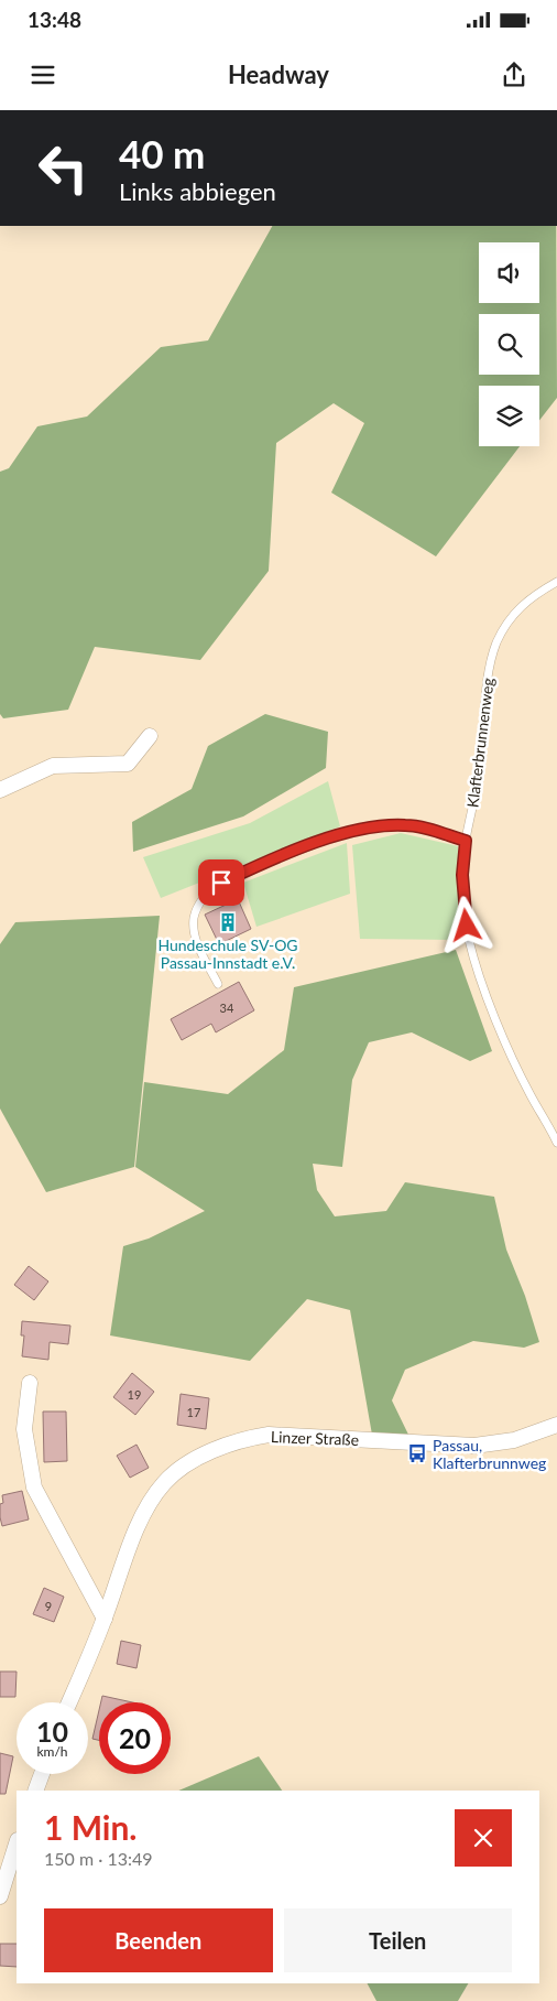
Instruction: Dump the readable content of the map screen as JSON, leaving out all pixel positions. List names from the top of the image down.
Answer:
{
  "streets": {
    "street": ["Linzer Straße"],
    "lane": ["Klafterbrunnenweg"]
  },
  "places": {
    "building": ["Hundeschule SV-OG Passau-Innstadt e.V."],
    "bus stop": ["Passau, Klafterbrunnweg"]
  },
  "house_numbers": [
    "34",
    "19",
    "17",
    "9"
  ],
  "page": {
    "status": "13:48",
    "header": "Headway",
    "turn": ["40 m", "Links abbiegen"],
    "speed": "10 km/h",
    "limit": "20",
    "heading": ["1 Min.", "150 m · 13:49"],
    "buttons": ["Beenden", "Teilen"]
  }
}
